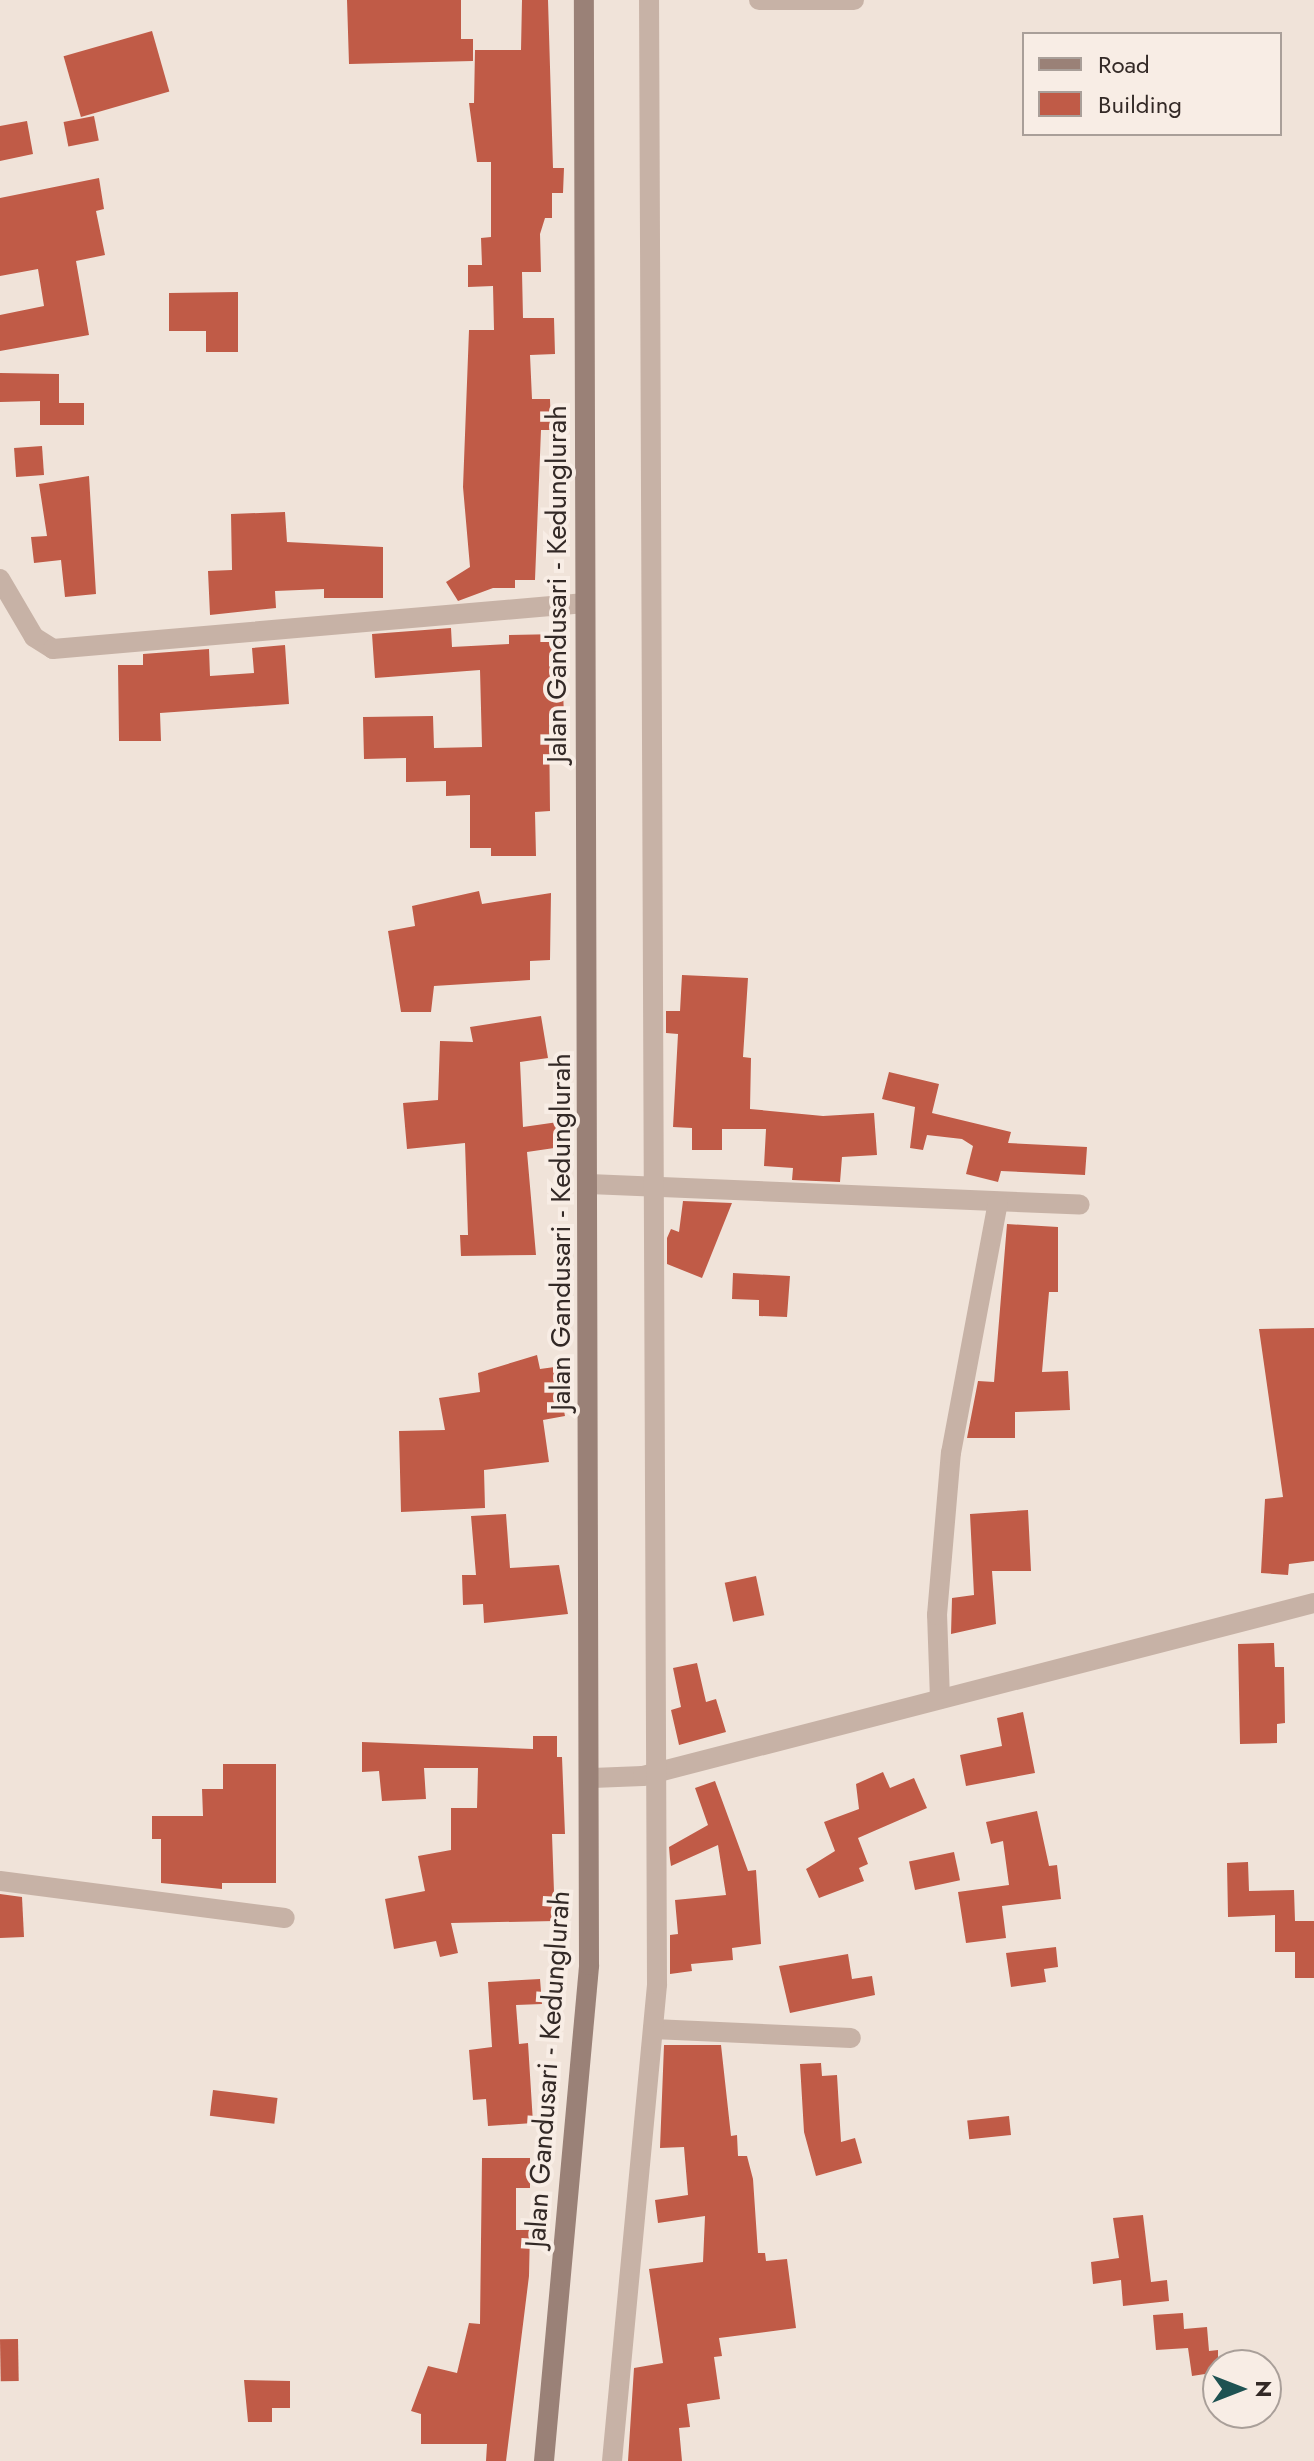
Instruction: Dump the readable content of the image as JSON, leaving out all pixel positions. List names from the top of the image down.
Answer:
{
  "streets": {
    "street": ["Jalan Gandusari - Kedunglurah"]
  },
  "legend": ["Road", "Building"],
  "north": "right"
}
